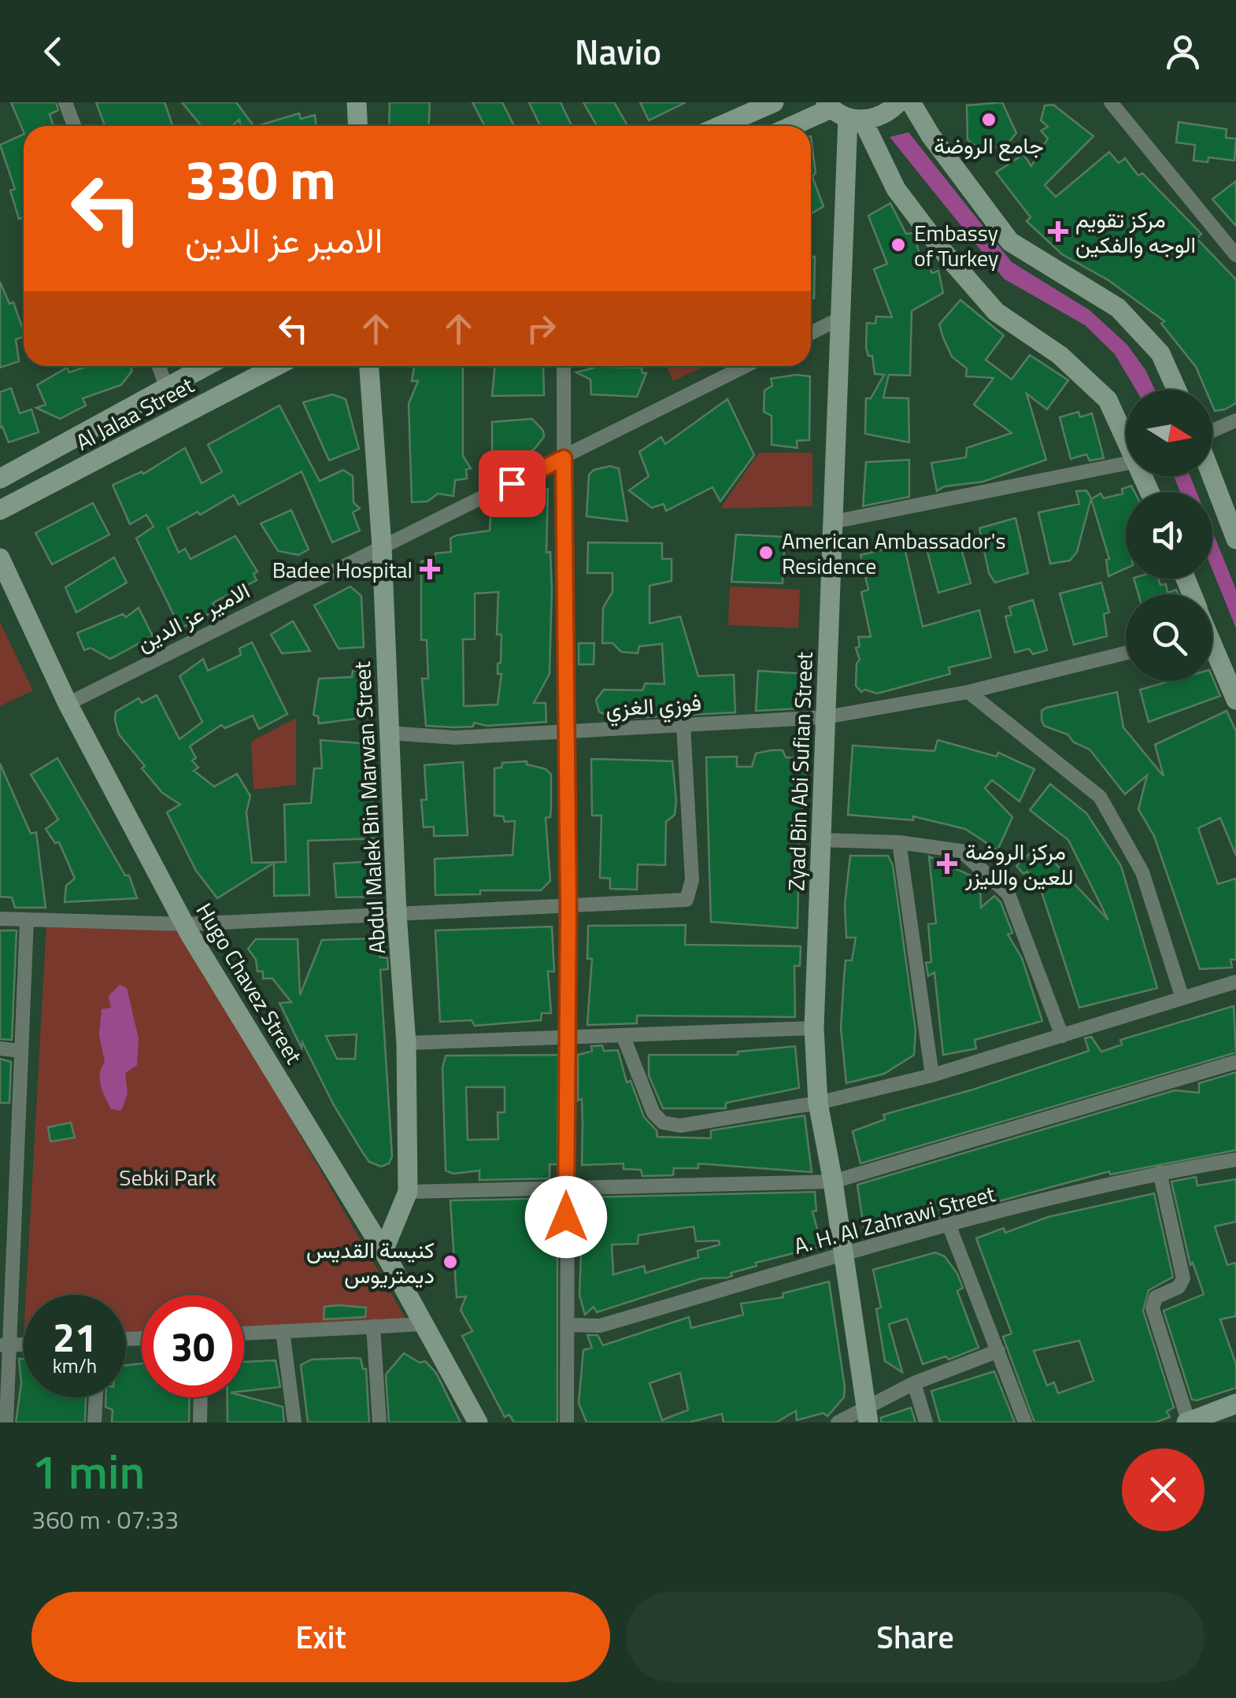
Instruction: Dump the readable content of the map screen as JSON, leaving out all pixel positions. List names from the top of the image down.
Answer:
{
  "streets": {
    "street": [
      "Al Jalaa Street",
      "الامير عز الدين",
      "فوزي الغزي",
      "Zyad Bin Abi Sufian Street",
      "Abdul Malek Bin Marwan Street",
      "Hugo Chavez Street",
      "A. H. Al Zahrawi Street"
    ]
  },
  "crossings": [
    ["الامير عز الدين", "Abdul Malek Bin Marwan Street"],
    ["الامير عز الدين", "Hugo Chavez Street"],
    ["فوزي الغزي", "Zyad Bin Abi Sufian Street"],
    ["فوزي الغزي", "Abdul Malek Bin Marwan Street"],
    ["Zyad Bin Abi Sufian Street", "A. H. Al Zahrawi Street"],
    ["Abdul Malek Bin Marwan Street", "Hugo Chavez Street"]
  ],
  "parks": ["Sebki Park"],
  "places": {
    "other": [
      "جامع الروضة",
      "Embassy of Turkey",
      "American Ambassador's Residence",
      "كنيسة القديس ديمتريوس"
    ],
    "health": ["مركز تقويم الوجه والفكين", "Badee Hospital", "مركز الروضة للعين والليزر"]
  },
  "north": "right",
  "page": {
    "header": "Navio",
    "turn": ["330 m", "الامير عز الدين"],
    "speed": "21 km/h",
    "limit": "30",
    "heading": ["1 min", "360 m · 07:33"],
    "buttons": ["Exit", "Share"]
  }
}
